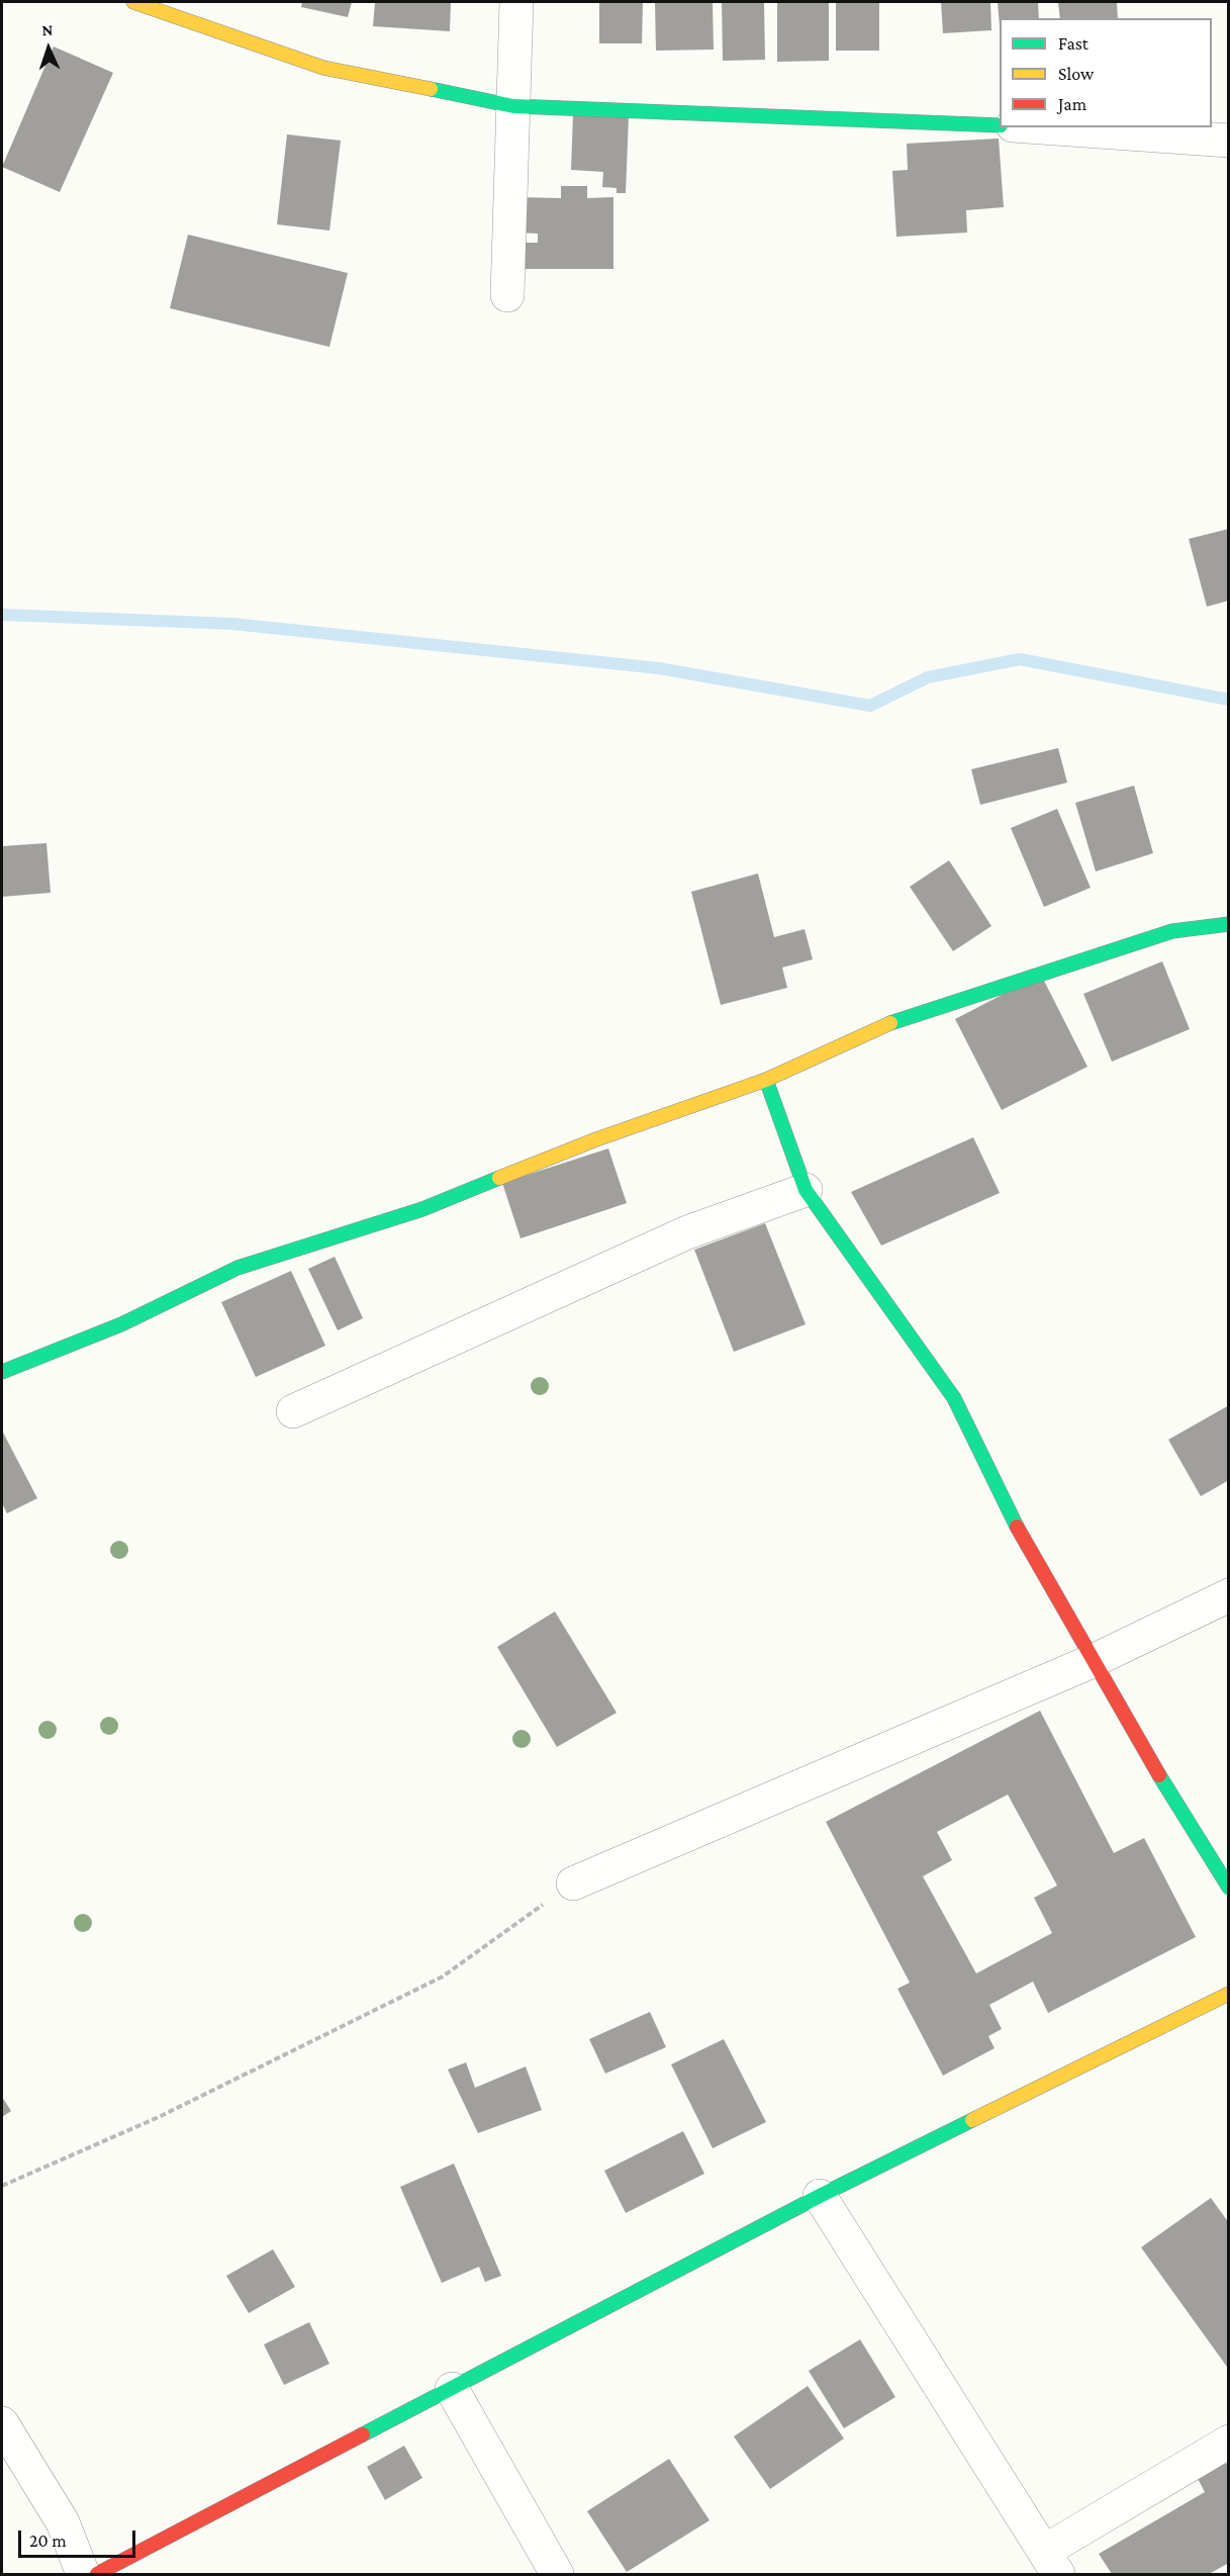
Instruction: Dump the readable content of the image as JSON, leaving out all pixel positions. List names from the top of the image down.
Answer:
{
  "legend": ["Fast", "Slow", "Jam"],
  "scale_bar": "20 m",
  "north": "top"
}
